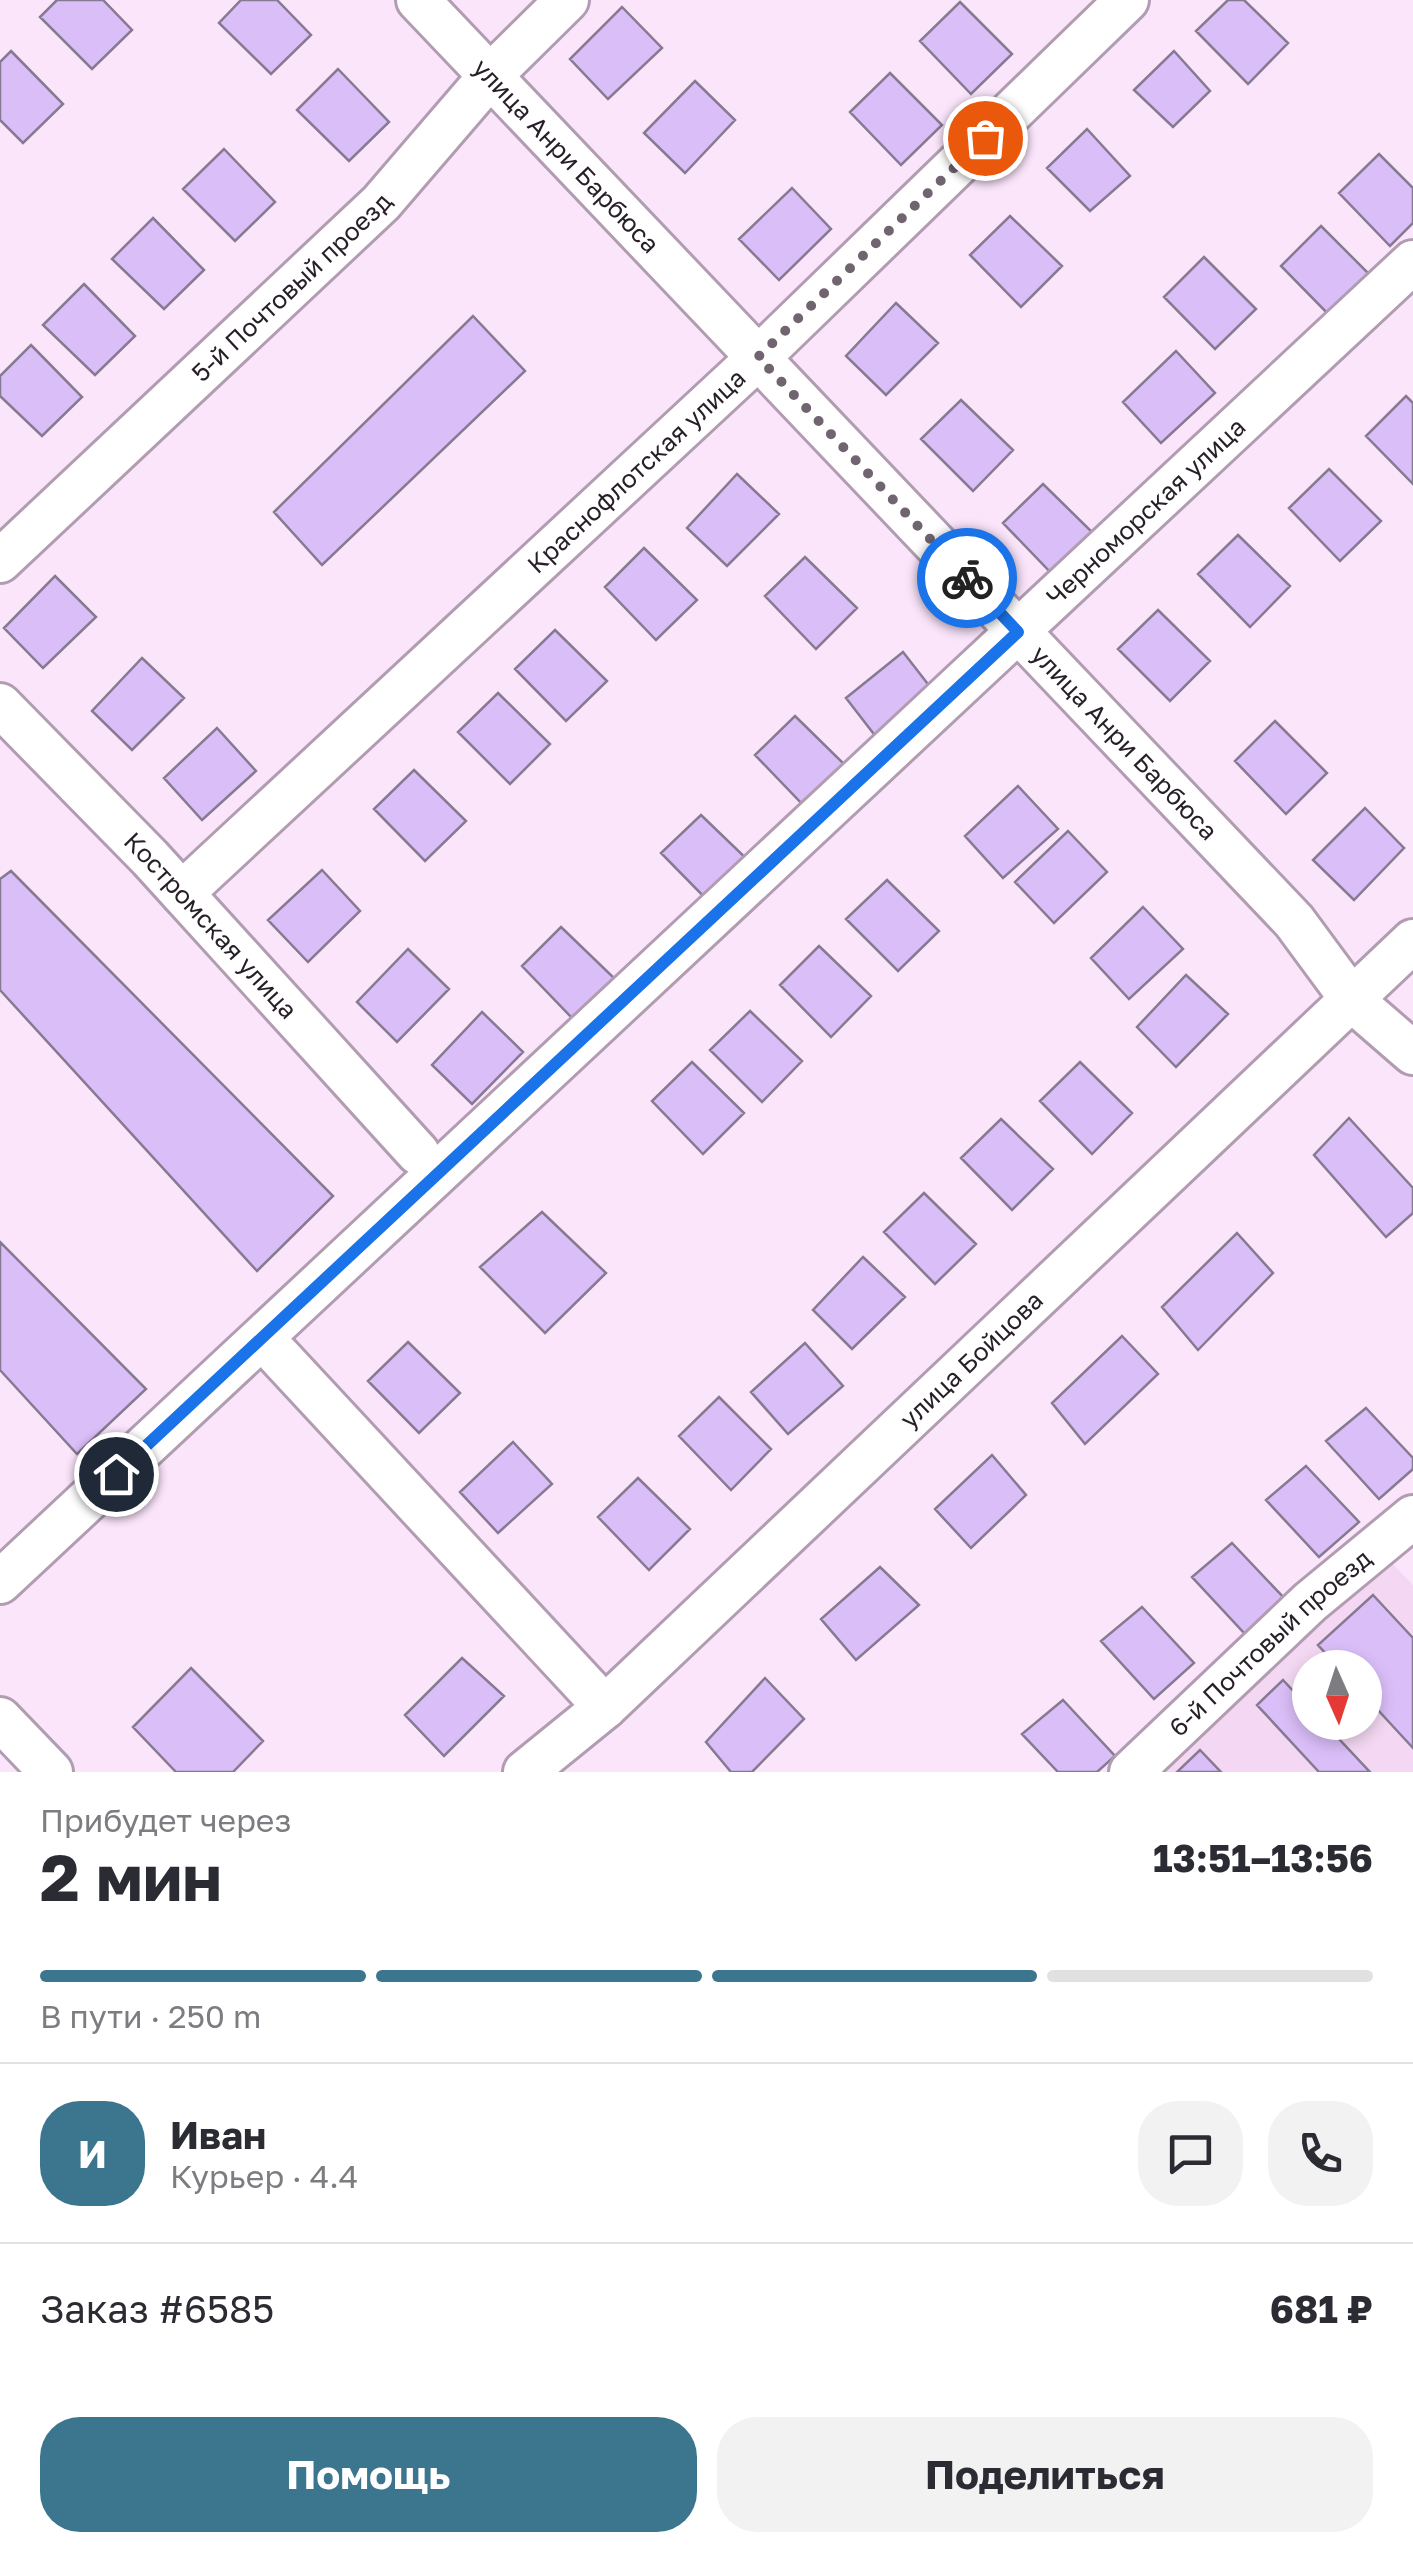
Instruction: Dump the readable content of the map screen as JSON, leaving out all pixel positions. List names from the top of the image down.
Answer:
{
  "streets": {
    "street": [
      "улица Анри Барбюса",
      "5-й Почтовый проезд",
      "Краснофлотская улица",
      "Черноморская улица",
      "Костромская улица",
      "улица Бойцова",
      "6-й Почтовый проезд"
    ]
  },
  "crossings": [
    ["улица Анри Барбюса", "5-й Почтовый проезд"],
    ["улица Анри Барбюса", "Краснофлотская улица"],
    ["улица Анри Барбюса", "Черноморская улица"],
    ["улица Анри Барбюса", "улица Бойцова"],
    ["Краснофлотская улица", "Костромская улица"]
  ],
  "north": "bottom",
  "page": {
    "heading": ["2 мин", "Прибудет через", "13:51–13:56"],
    "panel": [
      "Иван",
      "Курьер · 4.4",
      "Заказ #6585",
      "681 ₽"
    ],
    "bar": "В пути · 250 m",
    "round": "И",
    "buttons": ["Помощь", "Поделиться"]
  }
}
